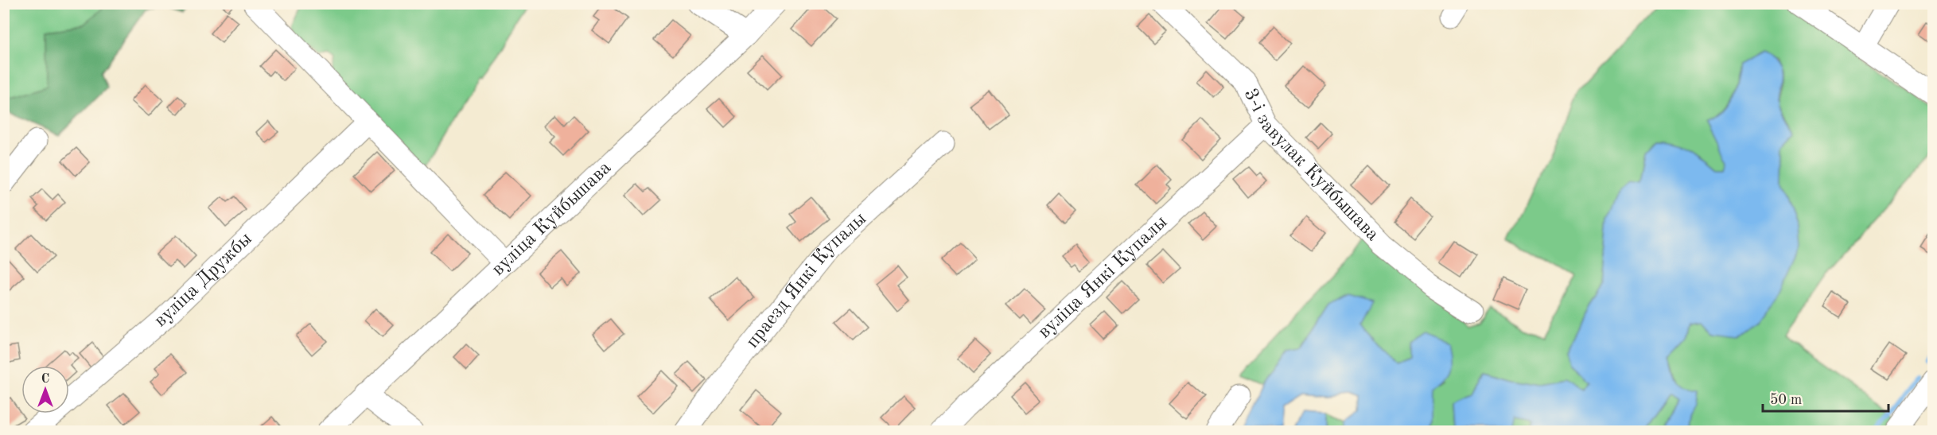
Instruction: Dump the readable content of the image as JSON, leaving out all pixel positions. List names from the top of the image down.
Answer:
{
  "streets": {
    "street": [
      "3-і завулак Куйбышава",
      "вуліца Куйбышава",
      "вуліца Янкі Купалы",
      "вуліца Дружбы",
      "праезд Янкі Купалы"
    ]
  },
  "crossings": [
    ["3-і завулак Куйбышава", "вуліца Янкі Купалы"]
  ],
  "scale_bar": "50 m",
  "north": "top"
}
